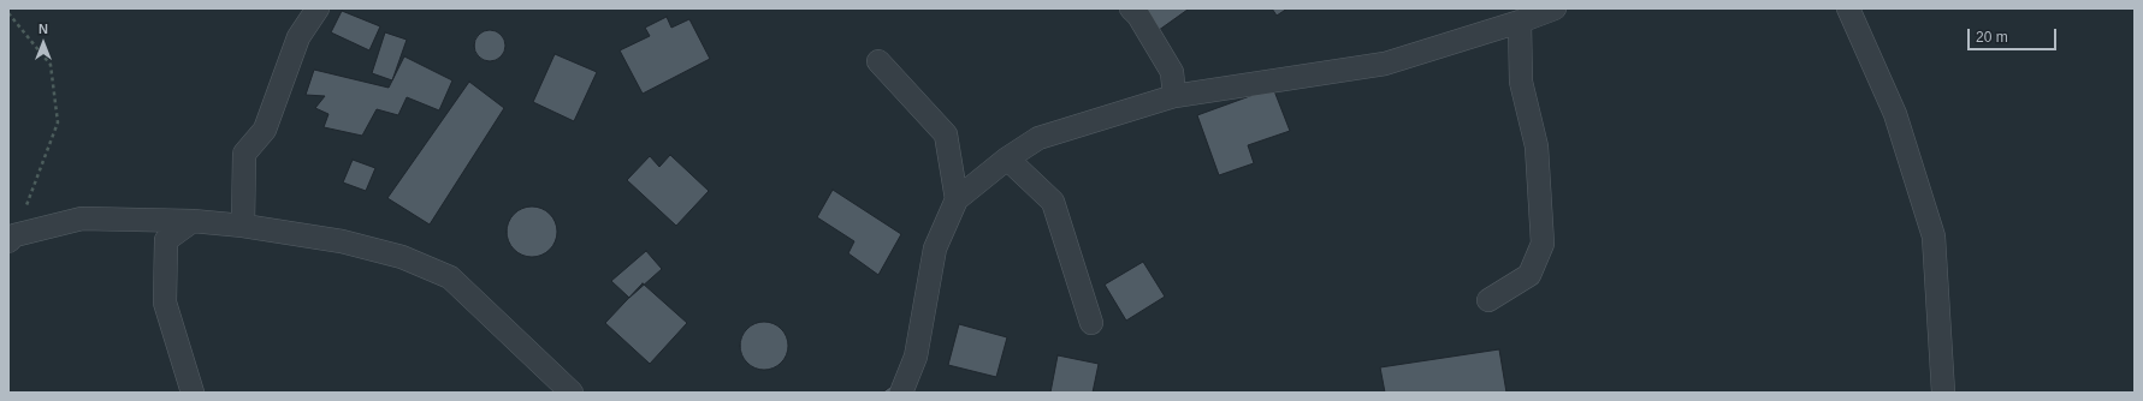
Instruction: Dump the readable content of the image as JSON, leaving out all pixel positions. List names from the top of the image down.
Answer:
{
  "scale_bar": "20 m",
  "north": "top"
}
